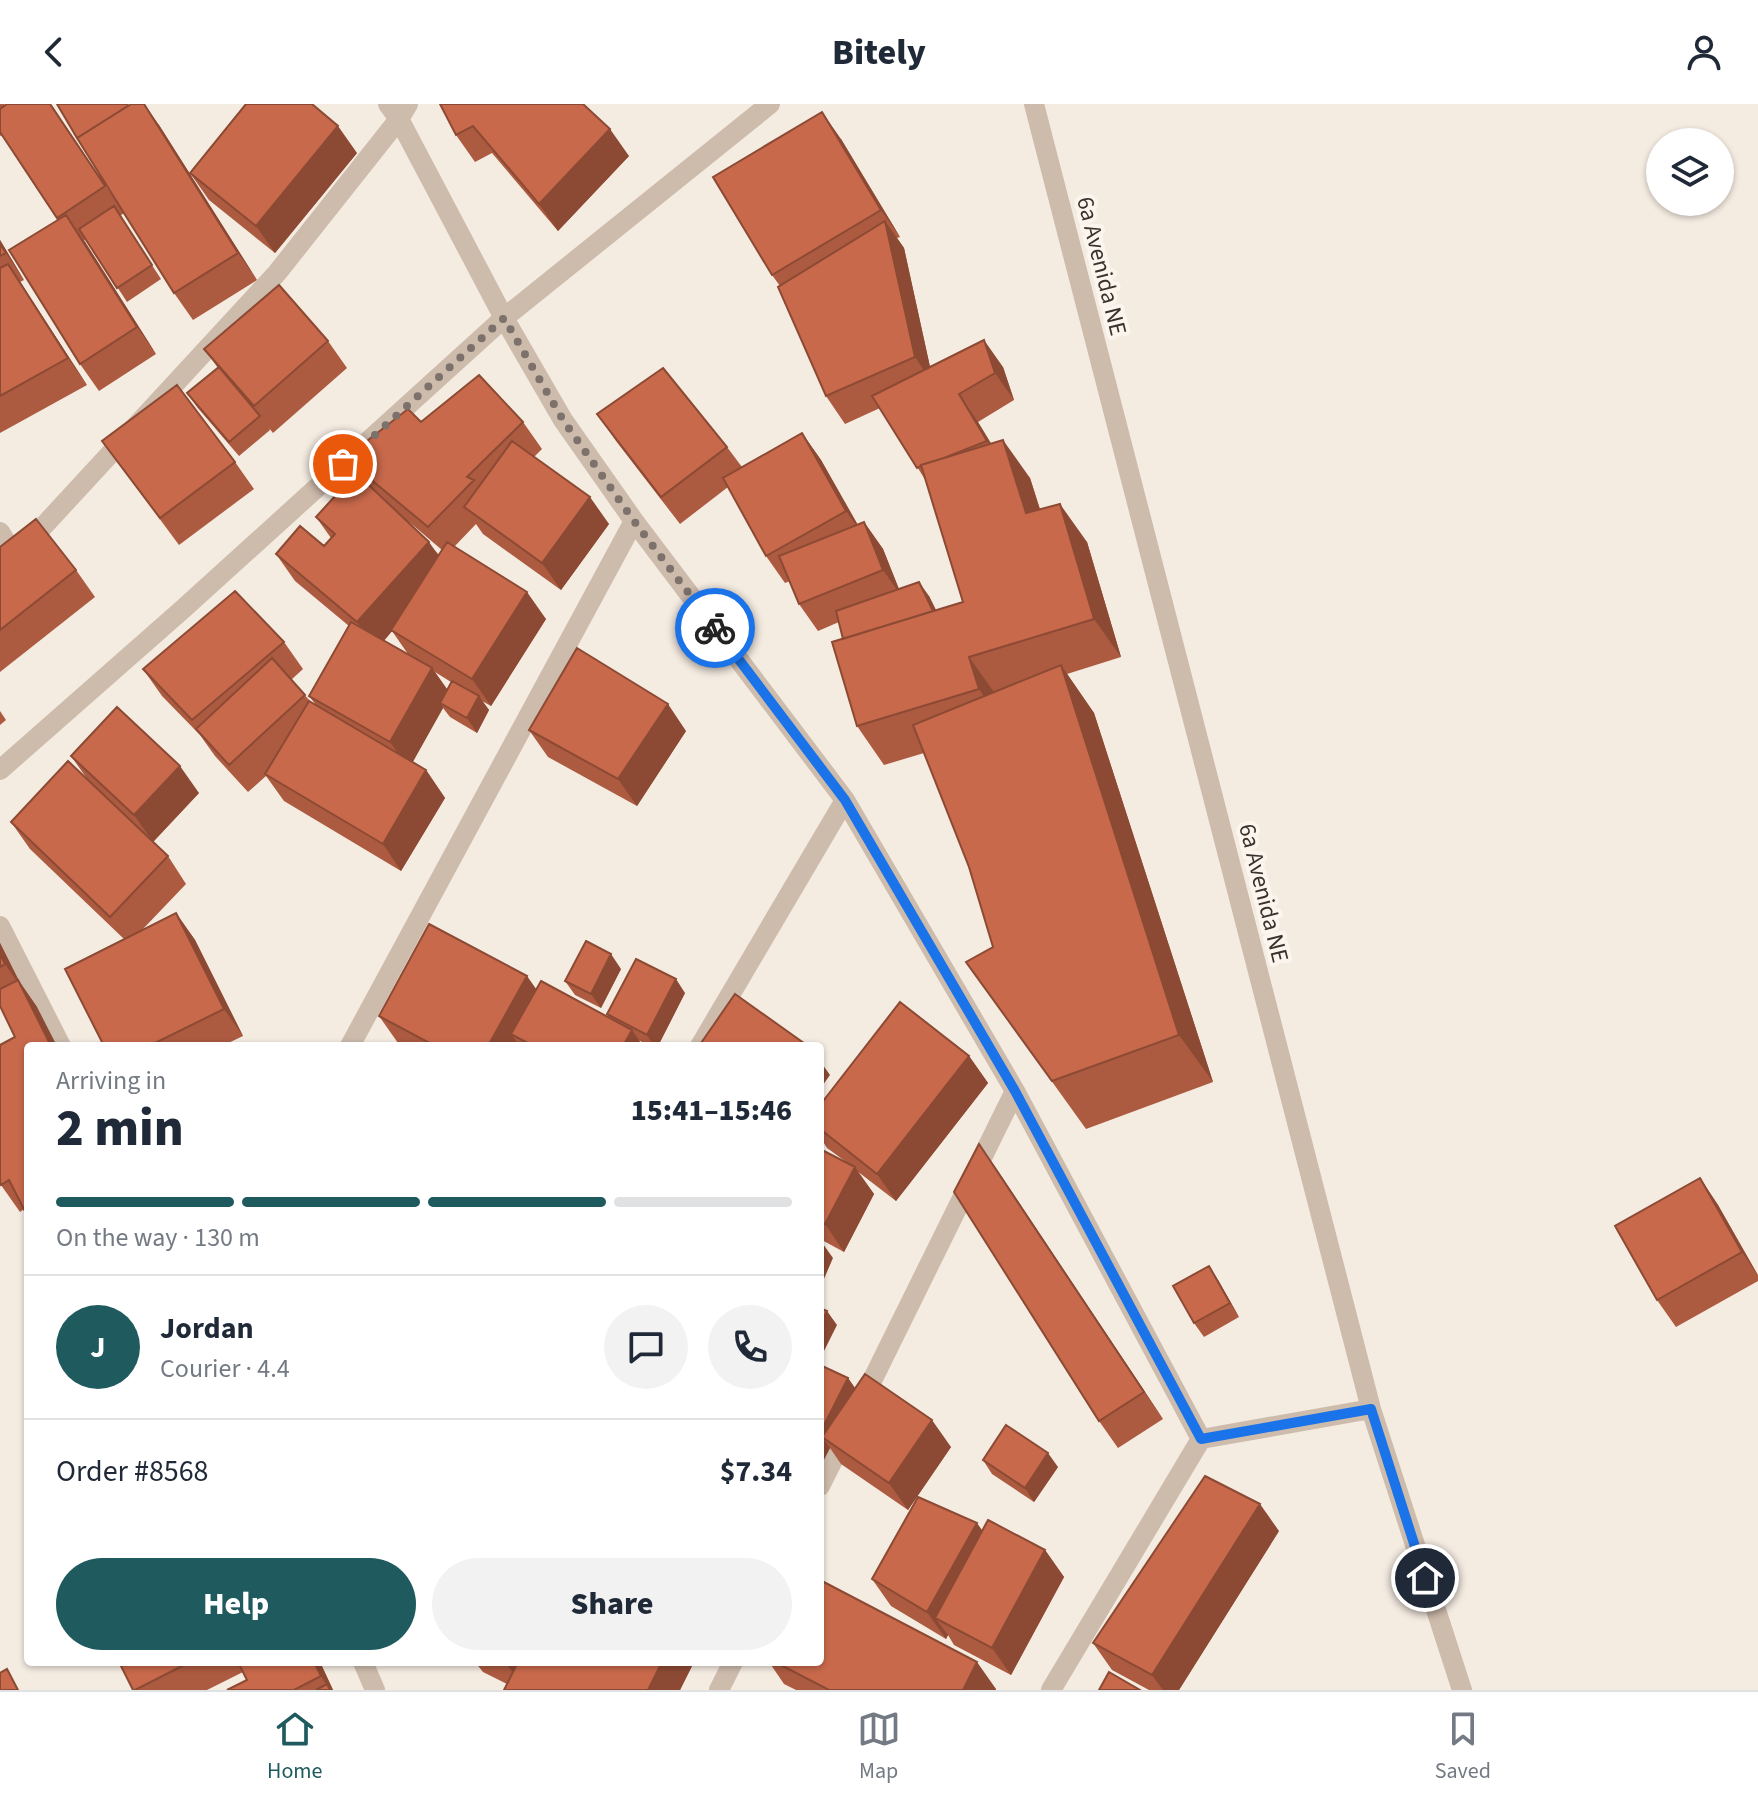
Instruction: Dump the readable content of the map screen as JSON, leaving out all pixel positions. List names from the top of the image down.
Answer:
{
  "streets": {
    "street": ["6a Avenida NE"]
  },
  "page": {
    "header": "Bitely",
    "heading": ["2 min", "Arriving in", "15:41–15:46"],
    "panel": [
      "Jordan",
      "Courier · 4.4",
      "Order #8568",
      "$7.34"
    ],
    "bar": "On the way · 130 m",
    "round": "J",
    "buttons": ["Help", "Share"],
    "tabs": ["Home", "Map", "Saved"]
  }
}
